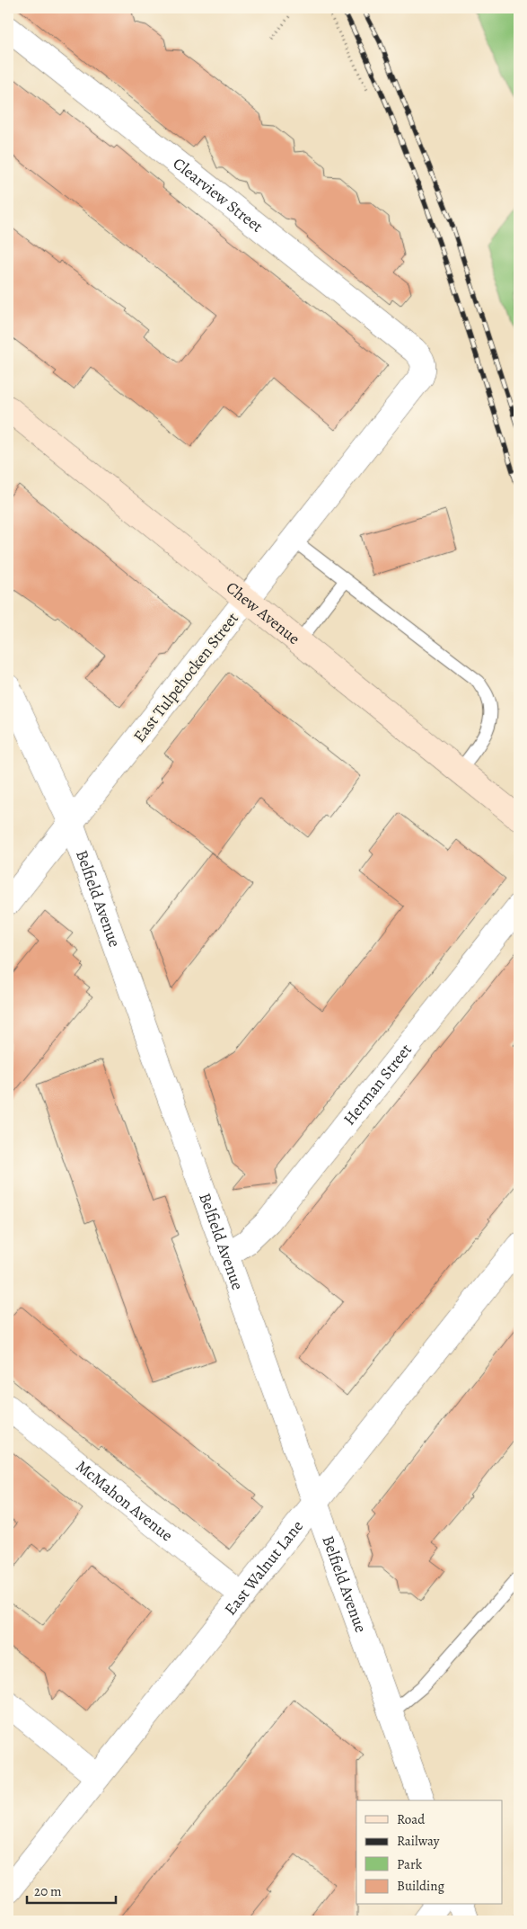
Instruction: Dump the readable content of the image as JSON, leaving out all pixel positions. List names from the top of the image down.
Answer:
{
  "streets": {
    "street": [
      "Clearview Street",
      "Chew Avenue",
      "East Tulpehocken Street",
      "Belfield Avenue",
      "Herman Street",
      "McMahon Avenue",
      "East Walnut Lane"
    ]
  },
  "crossings": [
    ["Clearview Street", "East Tulpehocken Street"],
    ["Chew Avenue", "East Tulpehocken Street"],
    ["East Tulpehocken Street", "Belfield Avenue"],
    ["Belfield Avenue", "Herman Street"],
    ["Belfield Avenue", "East Walnut Lane"],
    ["McMahon Avenue", "East Walnut Lane"]
  ],
  "legend": [
    "Road",
    "Railway",
    "Park",
    "Building"
  ],
  "scale_bar": "20 m"
}
